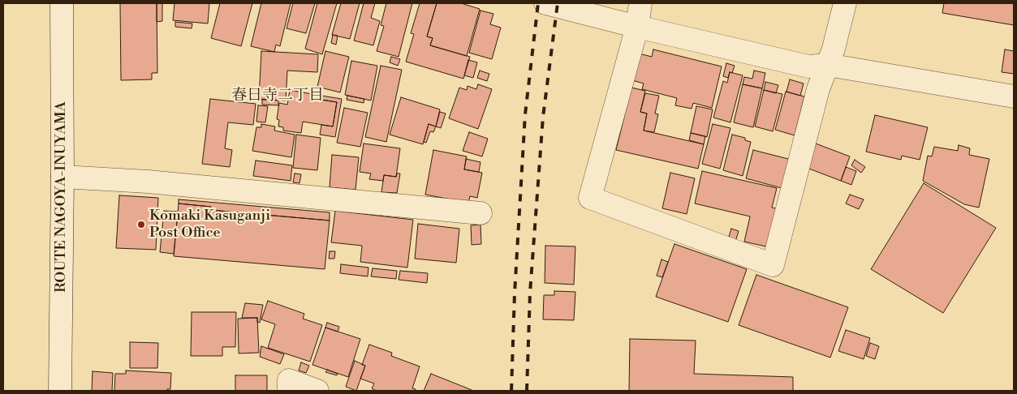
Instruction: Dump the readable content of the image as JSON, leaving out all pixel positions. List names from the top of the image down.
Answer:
{
  "streets": {
    "street": ["ROUTE NAGOYA-INUYAMA"]
  },
  "districts": ["春日寺二丁目"],
  "places": ["Komaki Kasuganji Post Office"]
}
